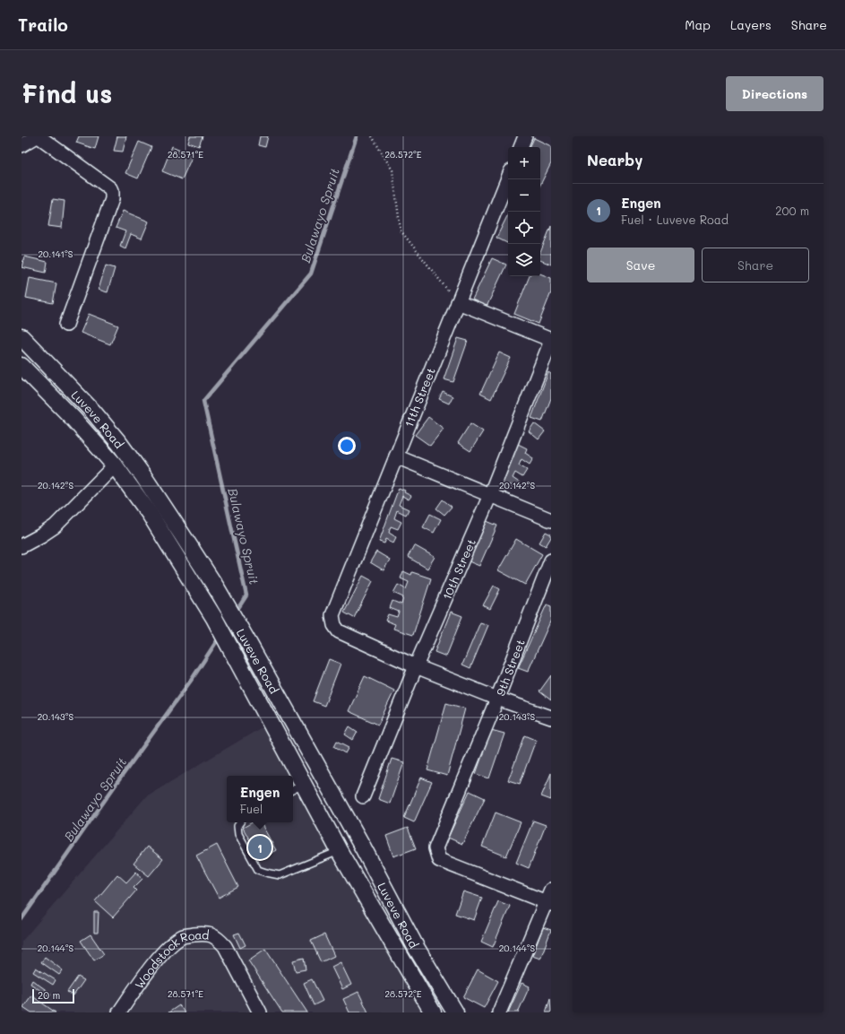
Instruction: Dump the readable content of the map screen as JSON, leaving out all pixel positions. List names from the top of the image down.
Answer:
{
  "streets": {
    "street": [
      "11th Street",
      "Luveve Road",
      "10th Street",
      "9th Street",
      "Woodstock Road"
    ]
  },
  "crossings": [
    ["11th Street", "10th Street"]
  ],
  "water": ["Bulawayo Spruit"],
  "scale_bar": "20 m",
  "page": {
    "header": "Trailo",
    "nav": ["Map", "Layers", "Share"],
    "buttons": [
      "Directions",
      ["Save", "Share"]
    ],
    "title": "Find us",
    "heading": "Nearby",
    "map_buttons": ["+", "−"],
    "list": [
      {
        "mark": "1",
        "name": "Engen",
        "note": "Fuel · Luveve Road",
        "value": "200 m"
      }
    ],
    "popup": ["Engen", "Fuel"],
    "pins": "1",
    "scale": "20 m"
  },
  "coordinates": [
    "28.571°E",
    "28.572°E",
    "20.141°S",
    "20.142°S",
    "20.143°S",
    "20.144°S"
  ]
}
